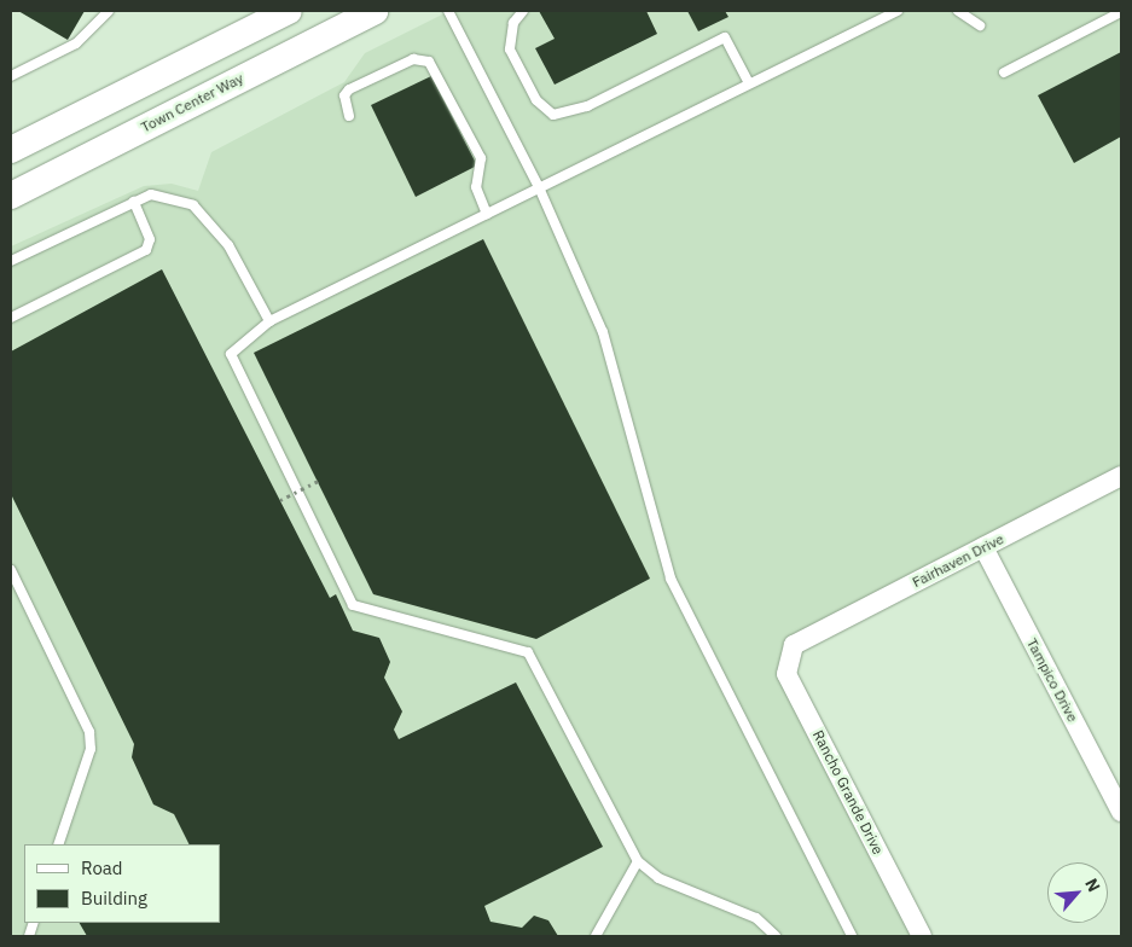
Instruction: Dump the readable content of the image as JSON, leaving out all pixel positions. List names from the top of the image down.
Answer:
{
  "streets": {
    "street": [
      "Town Center Way",
      "Fairhaven Drive",
      "Tampico Drive",
      "Rancho Grande Drive"
    ]
  },
  "crossings": [
    ["Fairhaven Drive", "Tampico Drive"],
    ["Fairhaven Drive", "Rancho Grande Drive"]
  ],
  "legend": ["Road", "Building"],
  "north": "top right"
}
